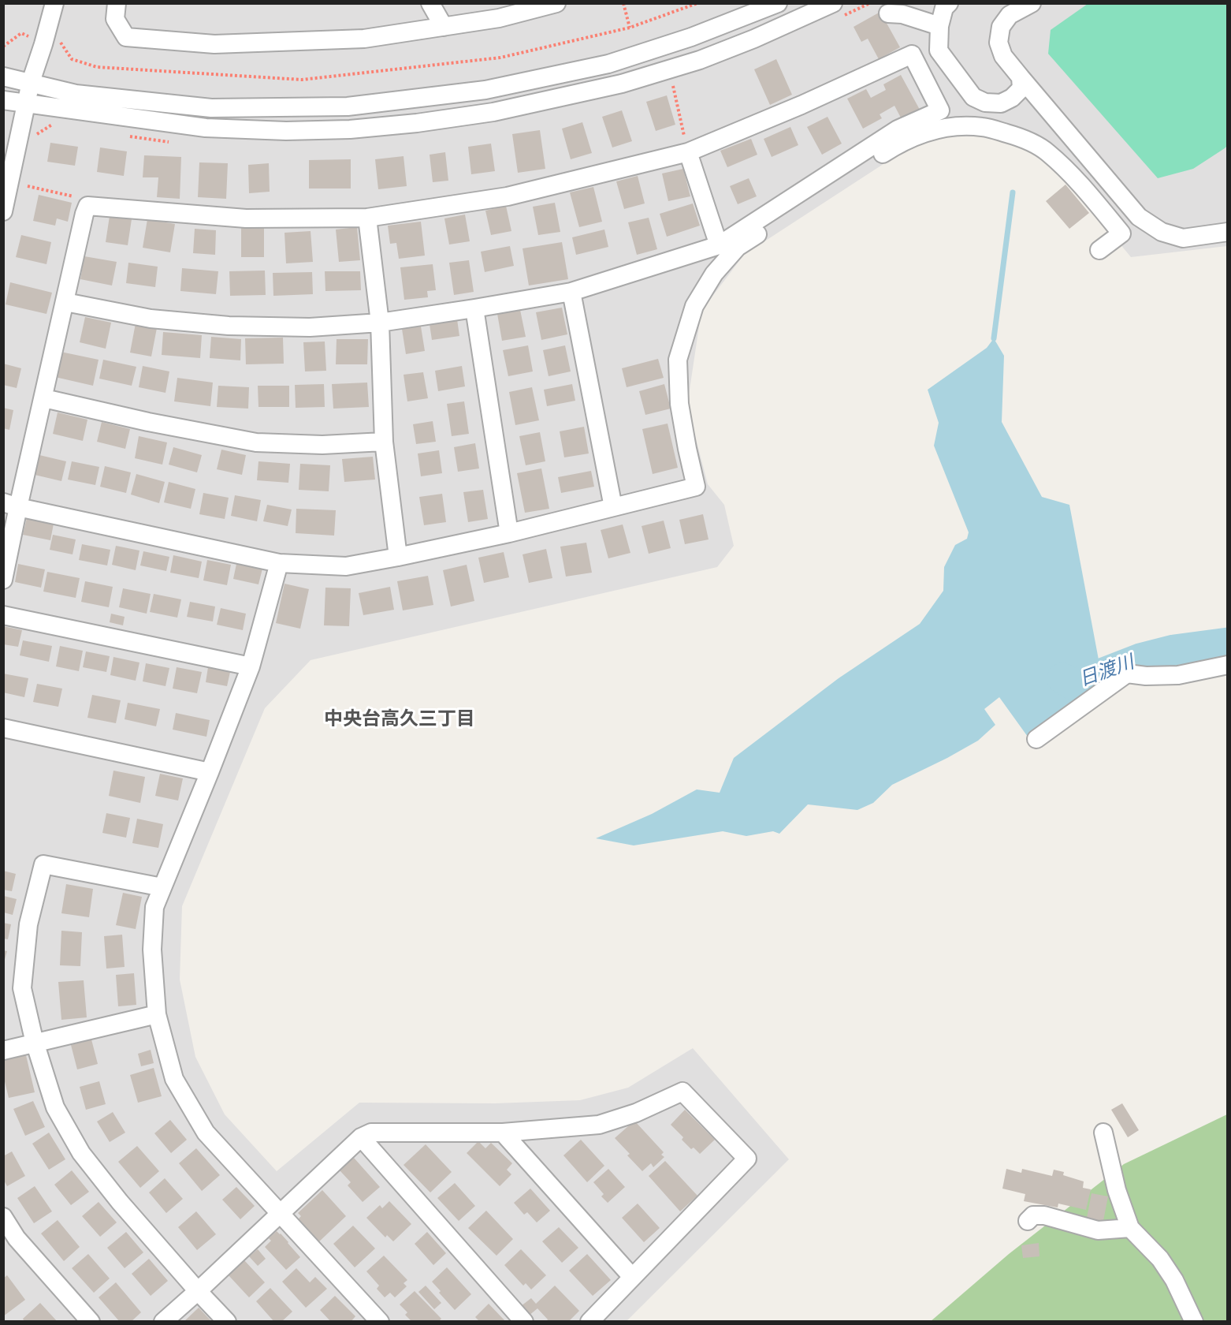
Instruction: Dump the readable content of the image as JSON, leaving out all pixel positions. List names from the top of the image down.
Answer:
{
  "districts": ["中央台高久三丁目"],
  "water": ["日渡川"]
}
